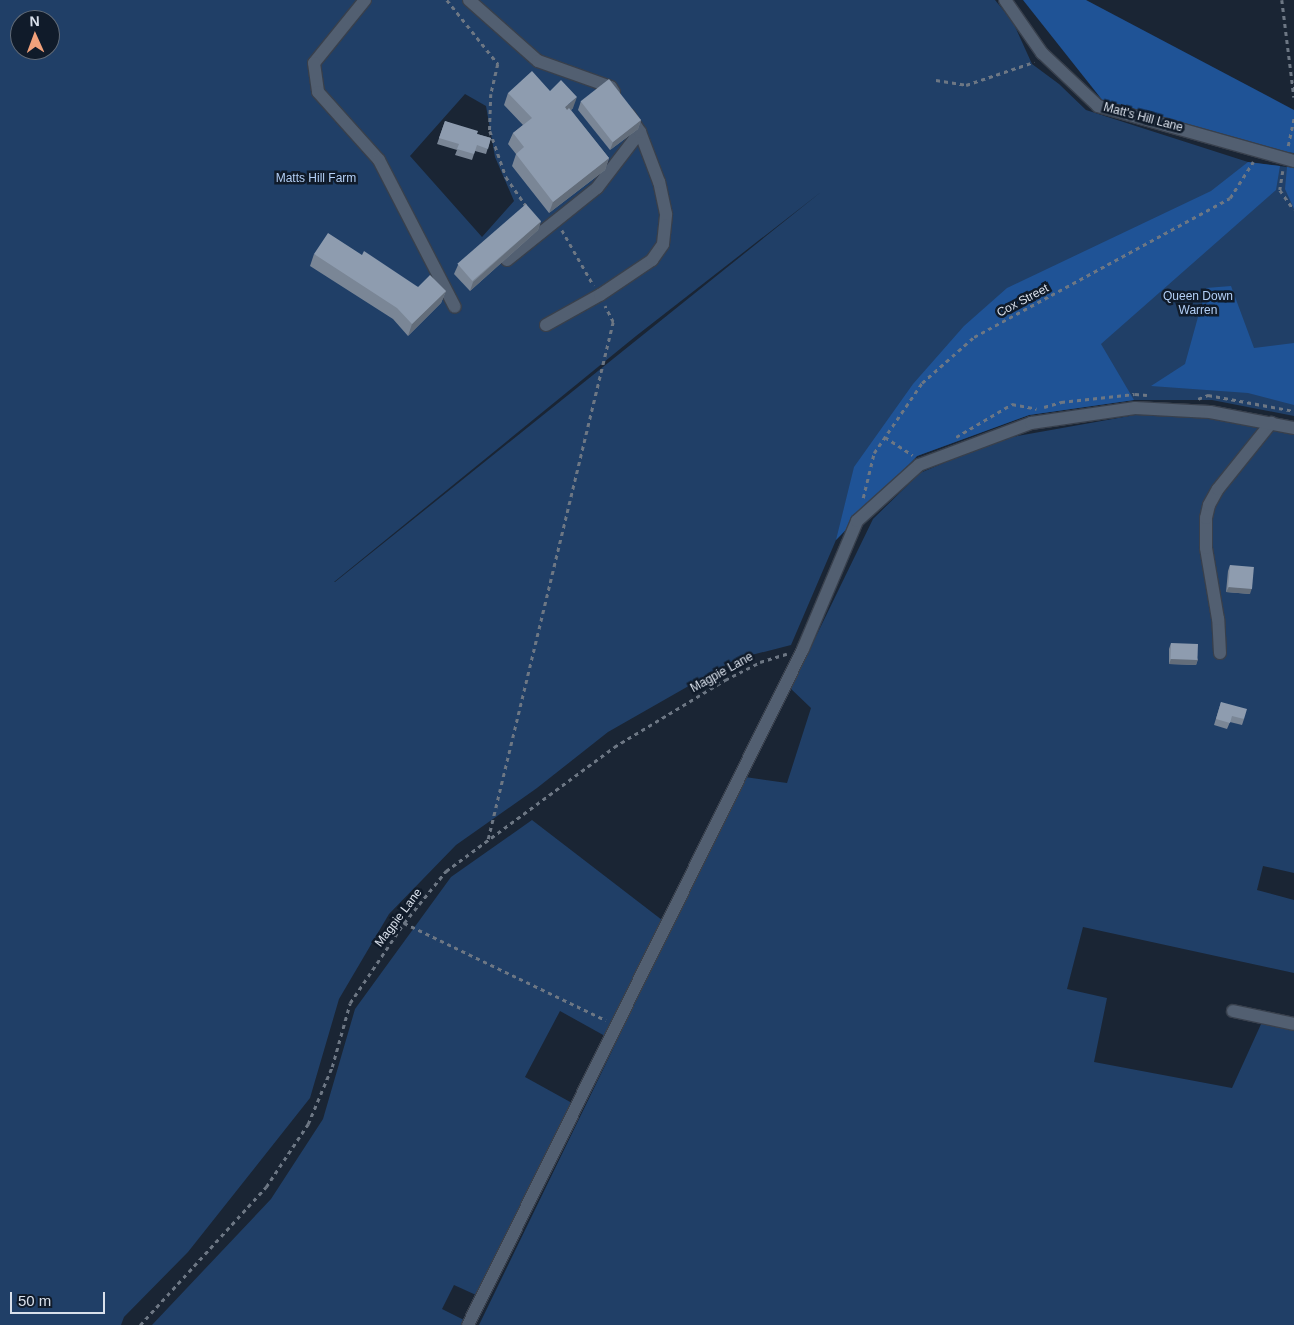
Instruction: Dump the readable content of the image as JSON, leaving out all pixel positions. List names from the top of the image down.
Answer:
{
  "streets": {
    "street": ["Matt's Hill Lane"],
    "path": ["Cox Street", "Magpie Lane"]
  },
  "crossings": [
    ["Matt's Hill Lane", "Cox Street"]
  ],
  "parks": ["Matts Hill Farm", "Queen Down Warren"],
  "scale_bar": "50 m",
  "north": "top"
}
